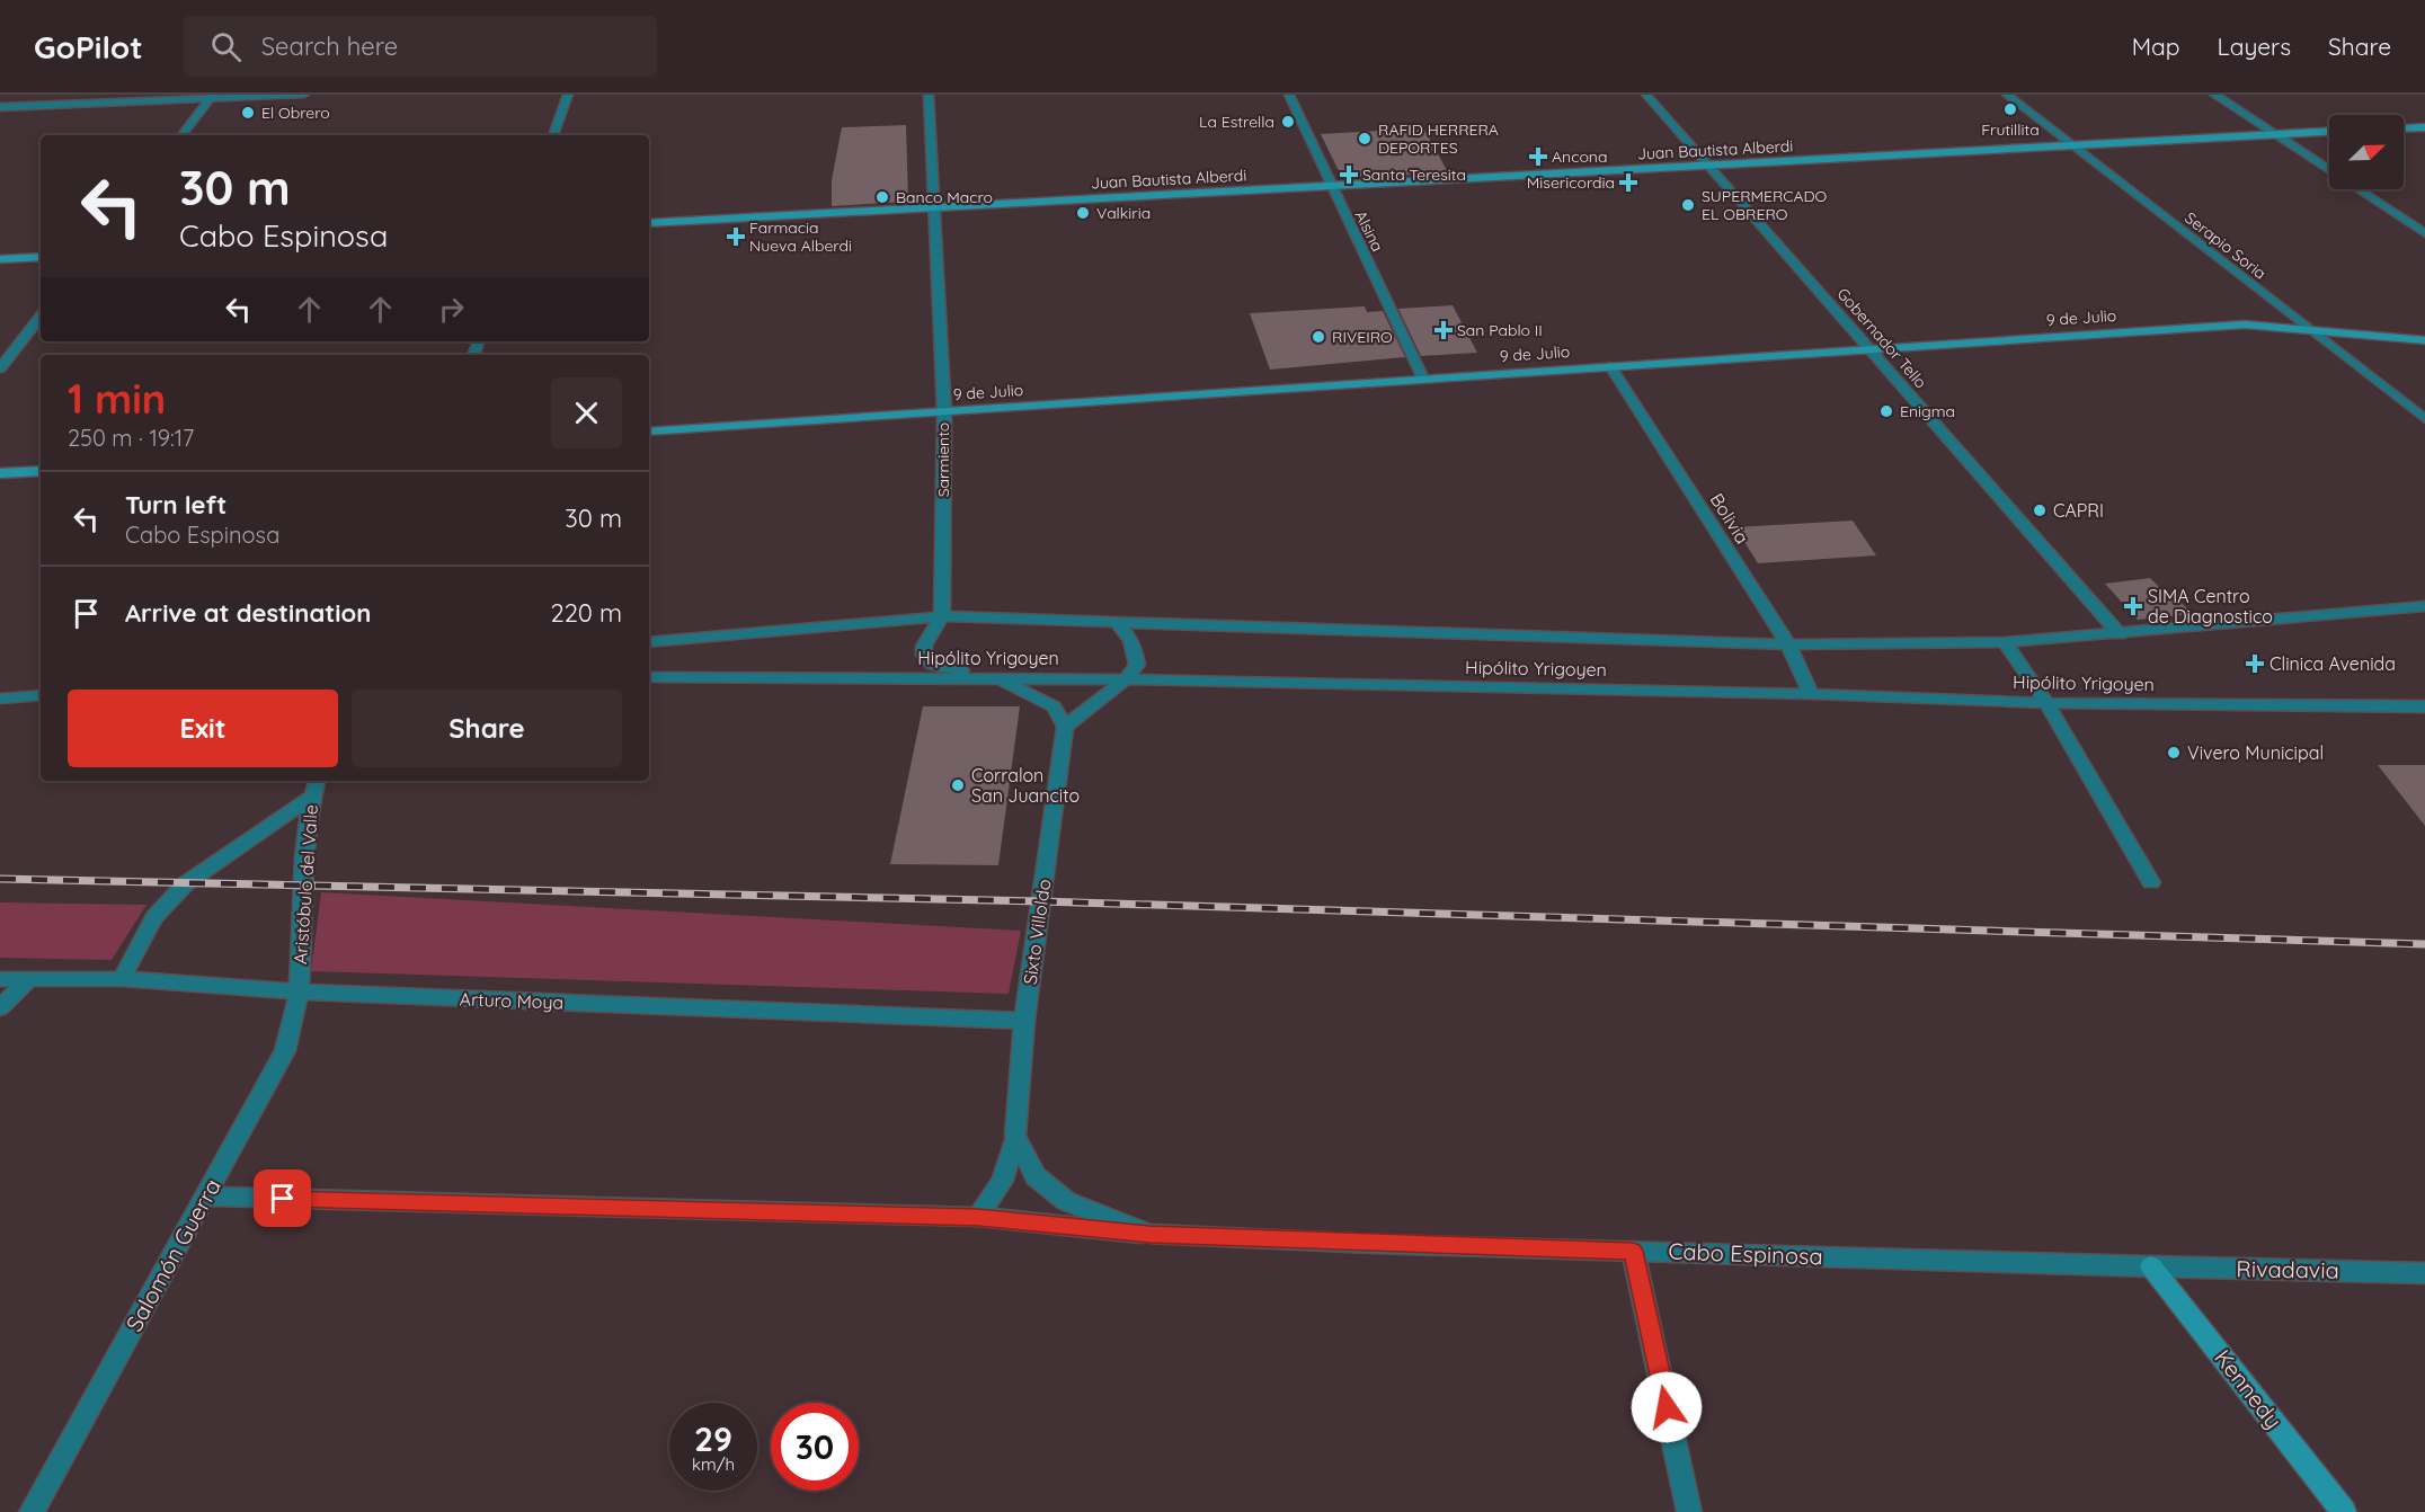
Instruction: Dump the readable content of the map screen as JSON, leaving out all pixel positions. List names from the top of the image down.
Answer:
{
  "streets": {
    "main road": ["Juan Bautista Alberdi", "9 de Julio", "Kennedy"],
    "street": [
      "Alsina",
      "Serapio Soria",
      "Gobernador Tello",
      "Sarmiento",
      "Bolivia",
      "Hipólito Yrigoyen",
      "Aristóbulo del Valle",
      "Sixto Villoldo",
      "Arturo Moya",
      "Cabo Espinosa",
      "Salomón Guerra",
      "Rivadavia"
    ]
  },
  "crossings": [
    ["Juan Bautista Alberdi", "Alsina"],
    ["Juan Bautista Alberdi", "Serapio Soria"],
    ["Juan Bautista Alberdi", "Gobernador Tello"],
    ["Juan Bautista Alberdi", "Sarmiento"],
    ["Alsina", "9 de Julio"],
    ["Serapio Soria", "9 de Julio"],
    ["9 de Julio", "Gobernador Tello"],
    ["9 de Julio", "Sarmiento"],
    ["9 de Julio", "Bolivia"],
    ["Gobernador Tello", "Hipólito Yrigoyen"],
    ["Sarmiento", "Hipólito Yrigoyen"],
    ["Bolivia", "Hipólito Yrigoyen"],
    ["Aristóbulo del Valle", "Arturo Moya"],
    ["Aristóbulo del Valle", "Salomón Guerra"],
    ["Sixto Villoldo", "Arturo Moya"],
    ["Sixto Villoldo", "Cabo Espinosa"],
    ["Arturo Moya", "Salomón Guerra"],
    ["Cabo Espinosa", "Salomón Guerra"],
    ["Cabo Espinosa", "Rivadavia"],
    ["Cabo Espinosa", "Kennedy"],
    ["Rivadavia", "Kennedy"]
  ],
  "places": {
    "other": [
      "Frutillita",
      "El Obrero",
      "La Estrella",
      "RAFID HERRERA DEPORTES",
      "Banco Macro",
      "SUPERMERCADO EL OBRERO",
      "Valkiria",
      "RIVEIRO",
      "Enigma",
      "CAPRI",
      "Vivero Municipal",
      "Corralon San Juancito"
    ],
    "health": [
      "Ancona",
      "Santa Teresita",
      "Misericordia",
      "Farmacia Nueva Alberdi",
      "San Pablo II",
      "SIMA Centro de Diagnostico",
      "Clinica Avenida"
    ]
  },
  "north": "top right",
  "page": {
    "header": "GoPilot",
    "search": "Search here",
    "nav": ["Map", "Layers", "Share"],
    "turn": ["30 m", "Cabo Espinosa"],
    "heading": ["1 min", "250 m · 19:17"],
    "list": [
      {
        "name": "Turn left",
        "note": "Cabo Espinosa",
        "value": "30 m"
      },
      {
        "name": "Arrive at destination",
        "value": "220 m"
      }
    ],
    "buttons": ["Exit", "Share"],
    "speed": "29 km/h",
    "limit": "30"
  }
}
